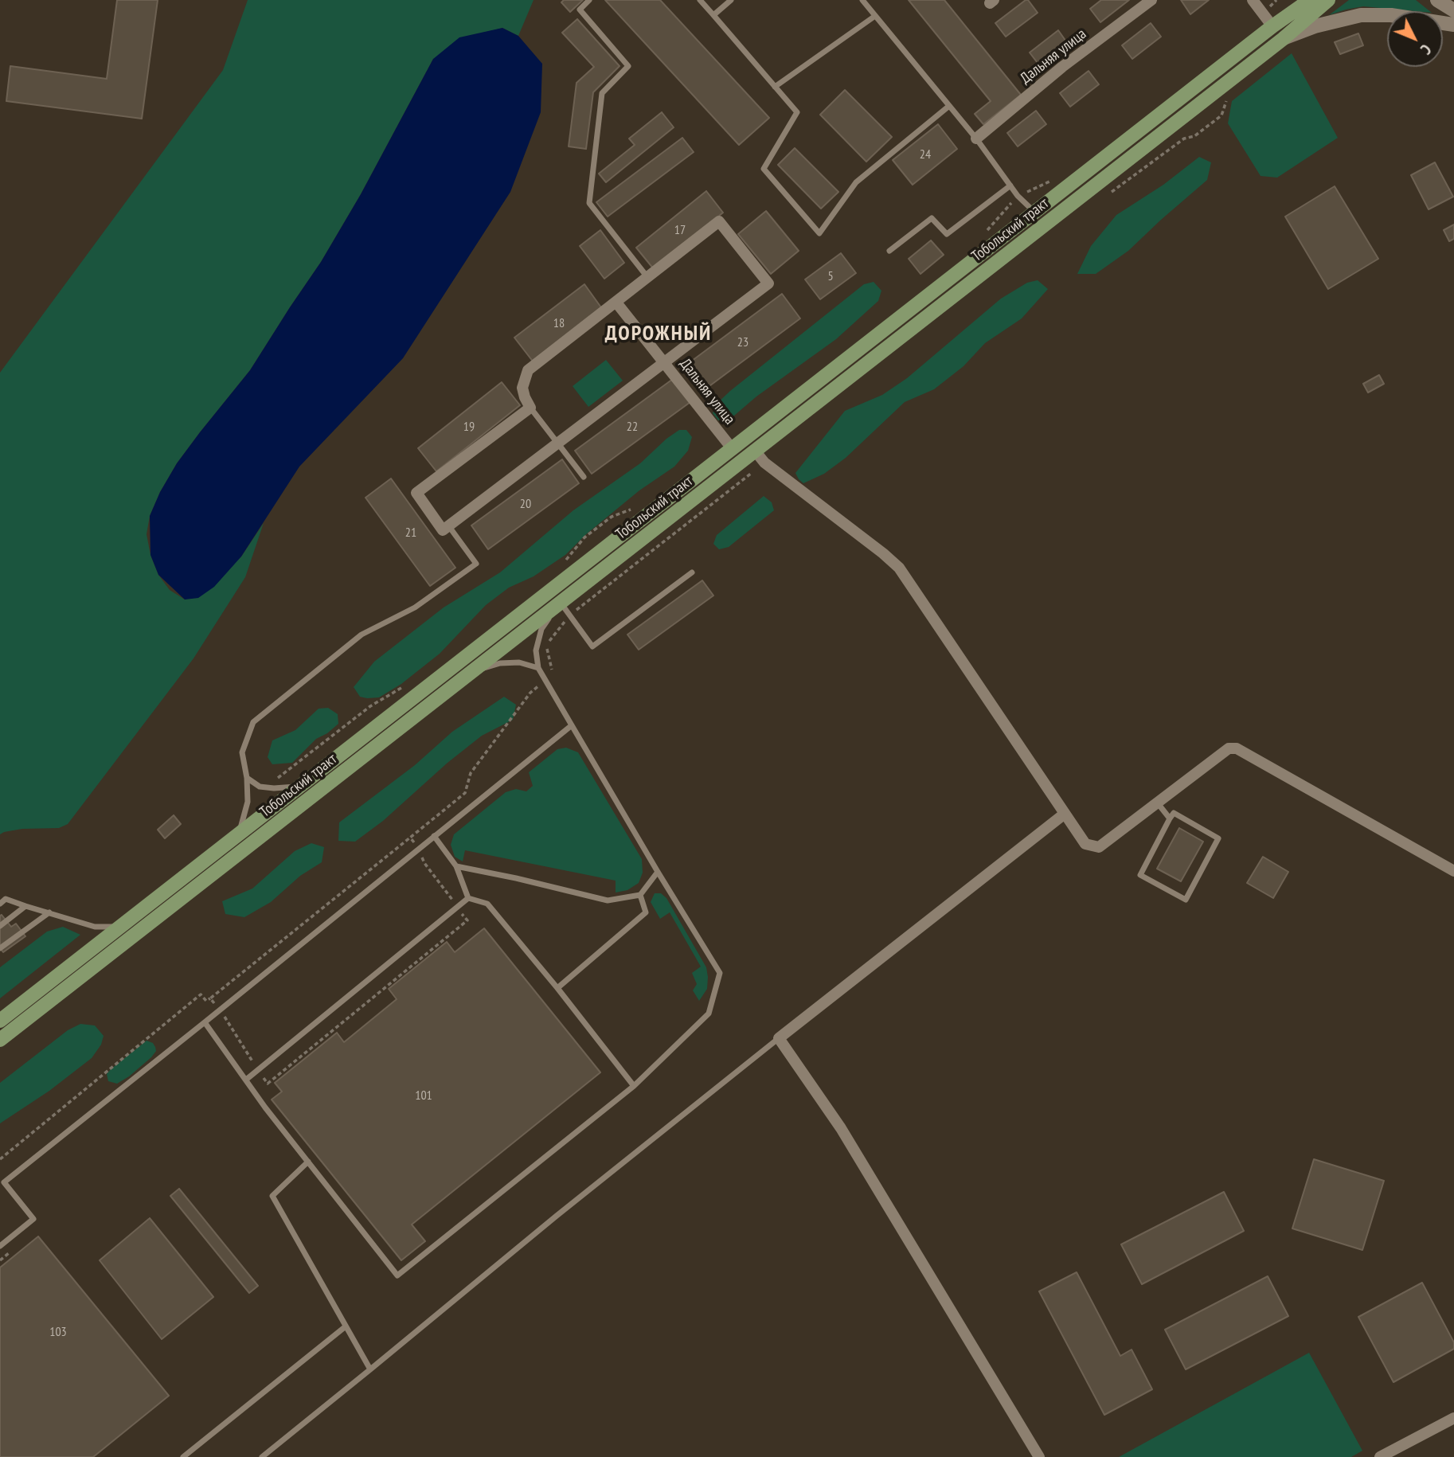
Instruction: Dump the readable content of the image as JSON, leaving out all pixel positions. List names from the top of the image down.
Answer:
{
  "streets": {
    "main road": ["Тобольский тракт"],
    "street": ["Дальняя улица"]
  },
  "crossings": [
    ["Дальняя улица", "Тобольский тракт"]
  ],
  "districts": ["ДОРОЖНЫЙ"],
  "house_numbers": [
    "24",
    "17",
    "5",
    "18",
    "23",
    "19",
    "22",
    "20",
    "21",
    "101",
    "103"
  ],
  "north": "bottom right"
}
